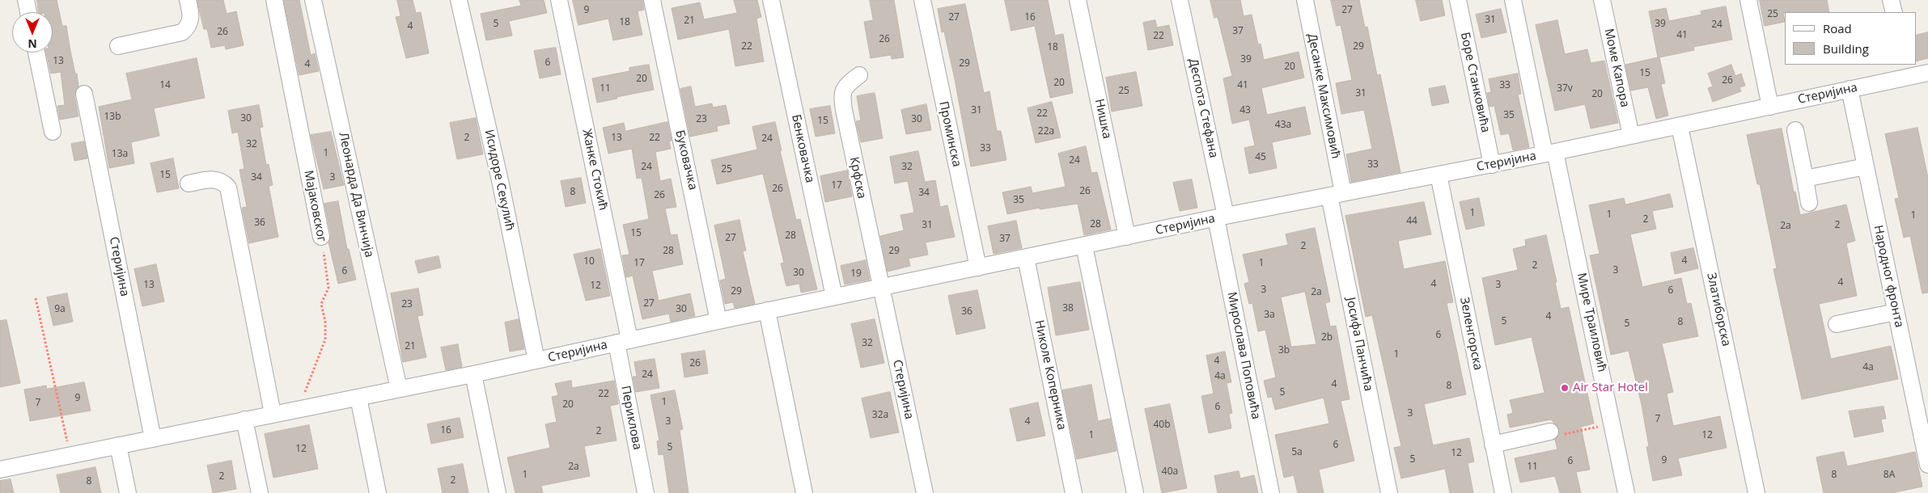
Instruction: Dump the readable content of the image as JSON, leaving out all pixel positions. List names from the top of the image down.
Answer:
{
  "streets": {
    "street": [
      "Моме Капора",
      "Боре Станковића",
      "Стеријина",
      "Десанке Максимовић",
      "Деспота Стефана",
      "Нишка",
      "Проминска",
      "Бенковачка",
      "Буковачка",
      "Жанке Стокић",
      "Крфска",
      "Исидоре Секулић",
      "Леонарда Да Винчија",
      "Мајаковског",
      "Народног фронта",
      "Златиборска",
      "Мире Траиловић",
      "Зеленгорска",
      "Јосифа Панчића",
      "Мирослава Поповића",
      "Николе Коперника",
      "Периклова"
    ]
  },
  "crossings": [
    ["Моме Капора", "Стеријина"],
    ["Боре Станковића", "Стеријина"],
    ["Стеријина", "Десанке Максимовић"],
    ["Стеријина", "Деспота Стефана"],
    ["Стеријина", "Нишка"],
    ["Стеријина", "Проминска"],
    ["Стеријина", "Бенковачка"],
    ["Стеријина", "Буковачка"],
    ["Стеријина", "Жанке Стокић"],
    ["Стеријина", "Крфска"],
    ["Стеријина", "Исидоре Секулић"],
    ["Стеријина", "Леонарда Да Винчија"],
    ["Стеријина", "Мајаковског"],
    ["Стеријина", "Народног фронта"],
    ["Стеријина", "Златиборска"],
    ["Стеријина", "Мире Траиловић"],
    ["Стеријина", "Зеленгорска"],
    ["Стеријина", "Јосифа Панчића"],
    ["Стеријина", "Мирослава Поповића"],
    ["Стеријина", "Николе Коперника"],
    ["Стеријина", "Периклова"],
    ["Десанке Максимовић", "Јосифа Панчића"],
    ["Деспота Стефана", "Мирослава Поповића"],
    ["Жанке Стокић", "Периклова"]
  ],
  "places": ["Air Star Hotel"],
  "house_numbers": [
    "9",
    "27",
    "25",
    "27",
    "16",
    "31",
    "21",
    "18",
    "5",
    "39",
    "24",
    "4",
    "37",
    "26",
    "41",
    "22",
    "26",
    "22",
    "29",
    "18",
    "39",
    "13",
    "6",
    "29",
    "4",
    "20",
    "15",
    "20",
    "26",
    "20",
    "14",
    "41",
    "33",
    "11",
    "37v",
    "25",
    "31",
    "20",
    "31",
    "43",
    "22",
    "35",
    "13b",
    "30",
    "23",
    "30",
    "15",
    "43a",
    "22a",
    "2",
    "13",
    "22",
    "24",
    "32",
    "33",
    "1",
    "13a",
    "45",
    "24",
    "33",
    "24",
    "32",
    "25",
    "15",
    "34",
    "3",
    "17",
    "26",
    "26",
    "8",
    "34",
    "26",
    "35",
    "1",
    "1",
    "1",
    "2",
    "44",
    "36",
    "28",
    "31",
    "2",
    "2a",
    "15",
    "28",
    "27",
    "37",
    "2",
    "28",
    "29",
    "4",
    "10",
    "17",
    "1",
    "2",
    "3",
    "6",
    "30",
    "19",
    "4",
    "4",
    "13",
    "3",
    "12",
    "3",
    "6",
    "29",
    "2a",
    "27",
    "23",
    "38",
    "9a",
    "30",
    "36",
    "3a",
    "4",
    "5",
    "8",
    "5",
    "6",
    "2b",
    "32",
    "21",
    "3b",
    "1",
    "4",
    "26",
    "4a",
    "24",
    "4a",
    "4",
    "8",
    "5",
    "22",
    "9",
    "1",
    "7",
    "20",
    "6",
    "3",
    "32a",
    "7",
    "3",
    "4",
    "40b",
    "16",
    "2",
    "1",
    "12",
    "6",
    "5",
    "12",
    "5a",
    "12",
    "5",
    "9",
    "6",
    "2a",
    "11",
    "40a",
    "1",
    "8",
    "8A",
    "2",
    "2",
    "8"
  ],
  "legend": ["Road", "Building"],
  "north": "bottom"
}
